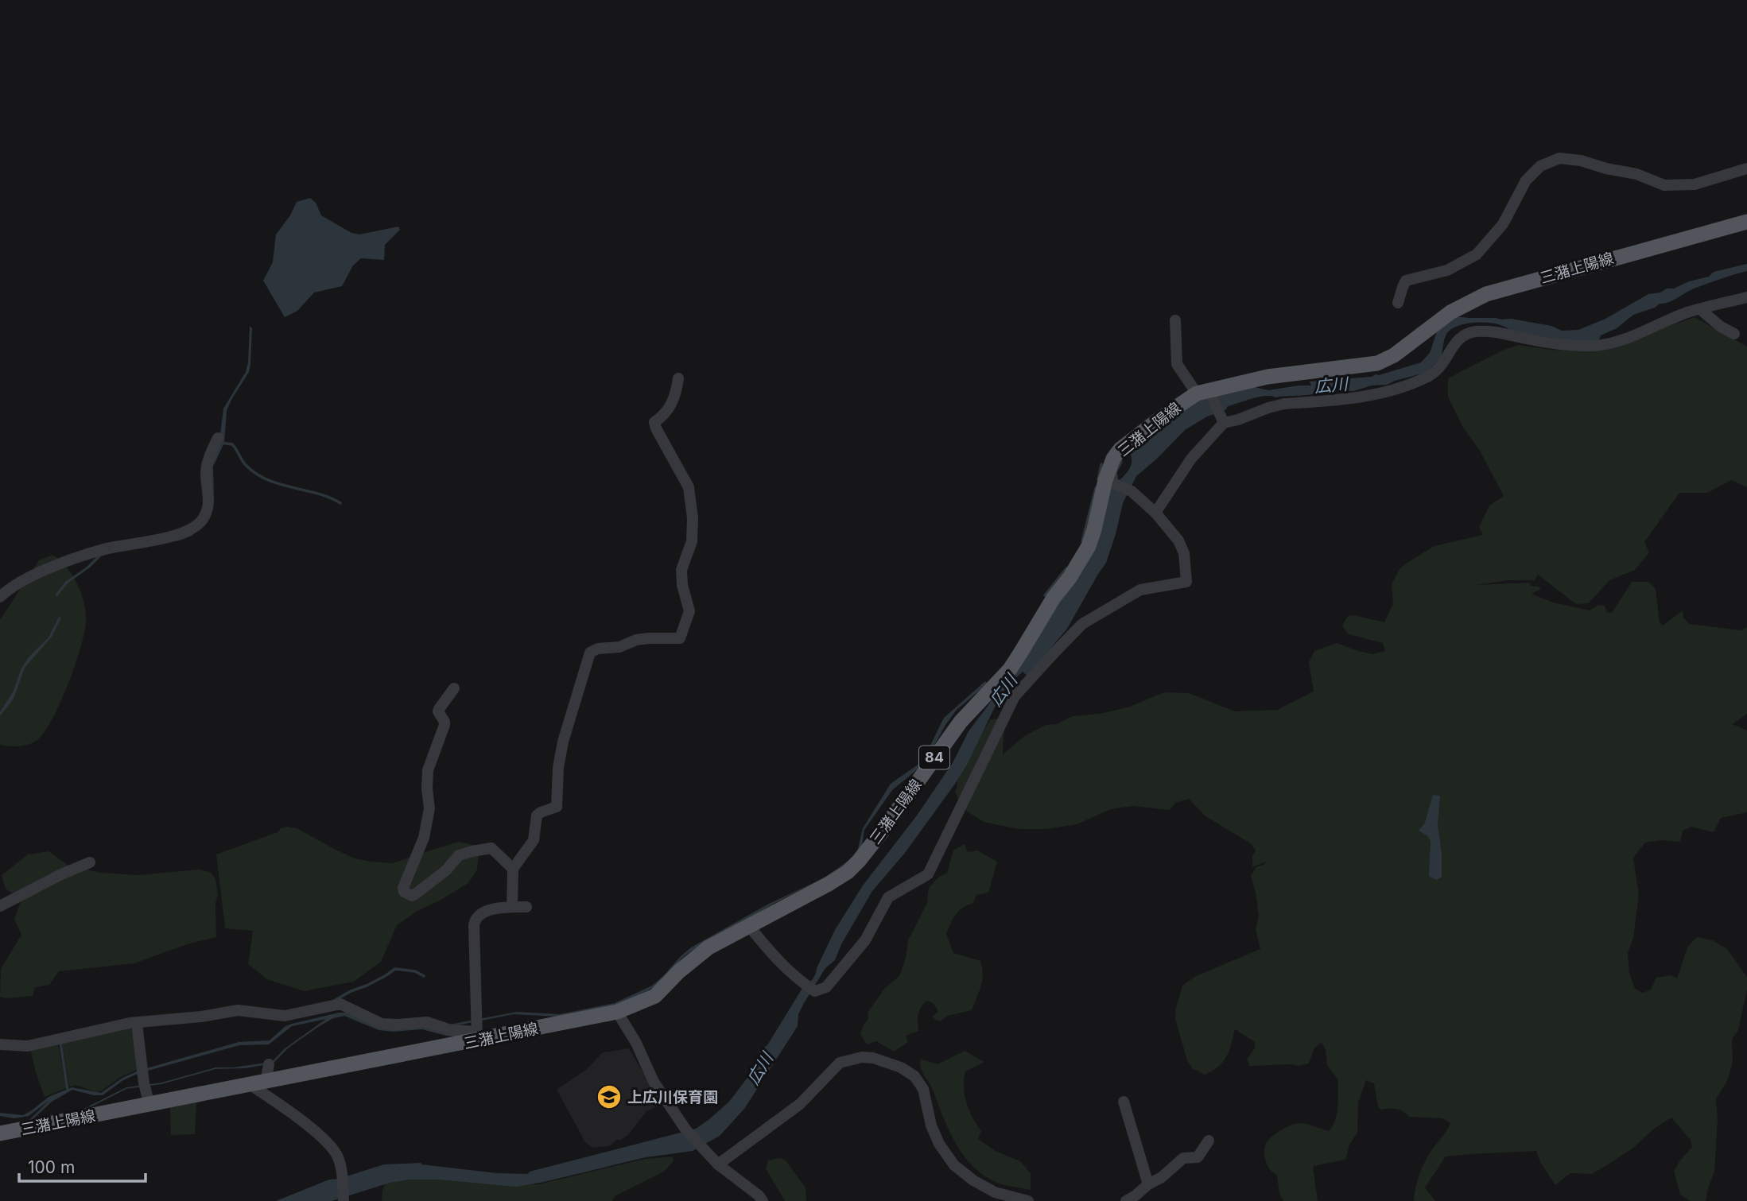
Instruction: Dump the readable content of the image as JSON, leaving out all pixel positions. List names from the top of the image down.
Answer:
{
  "streets": {
    "main road": ["三潴上陽線", "84"]
  },
  "water": ["広川"],
  "places": {
    "school or university": ["上広川保育園"]
  },
  "scale_bar": "100 m"
}
